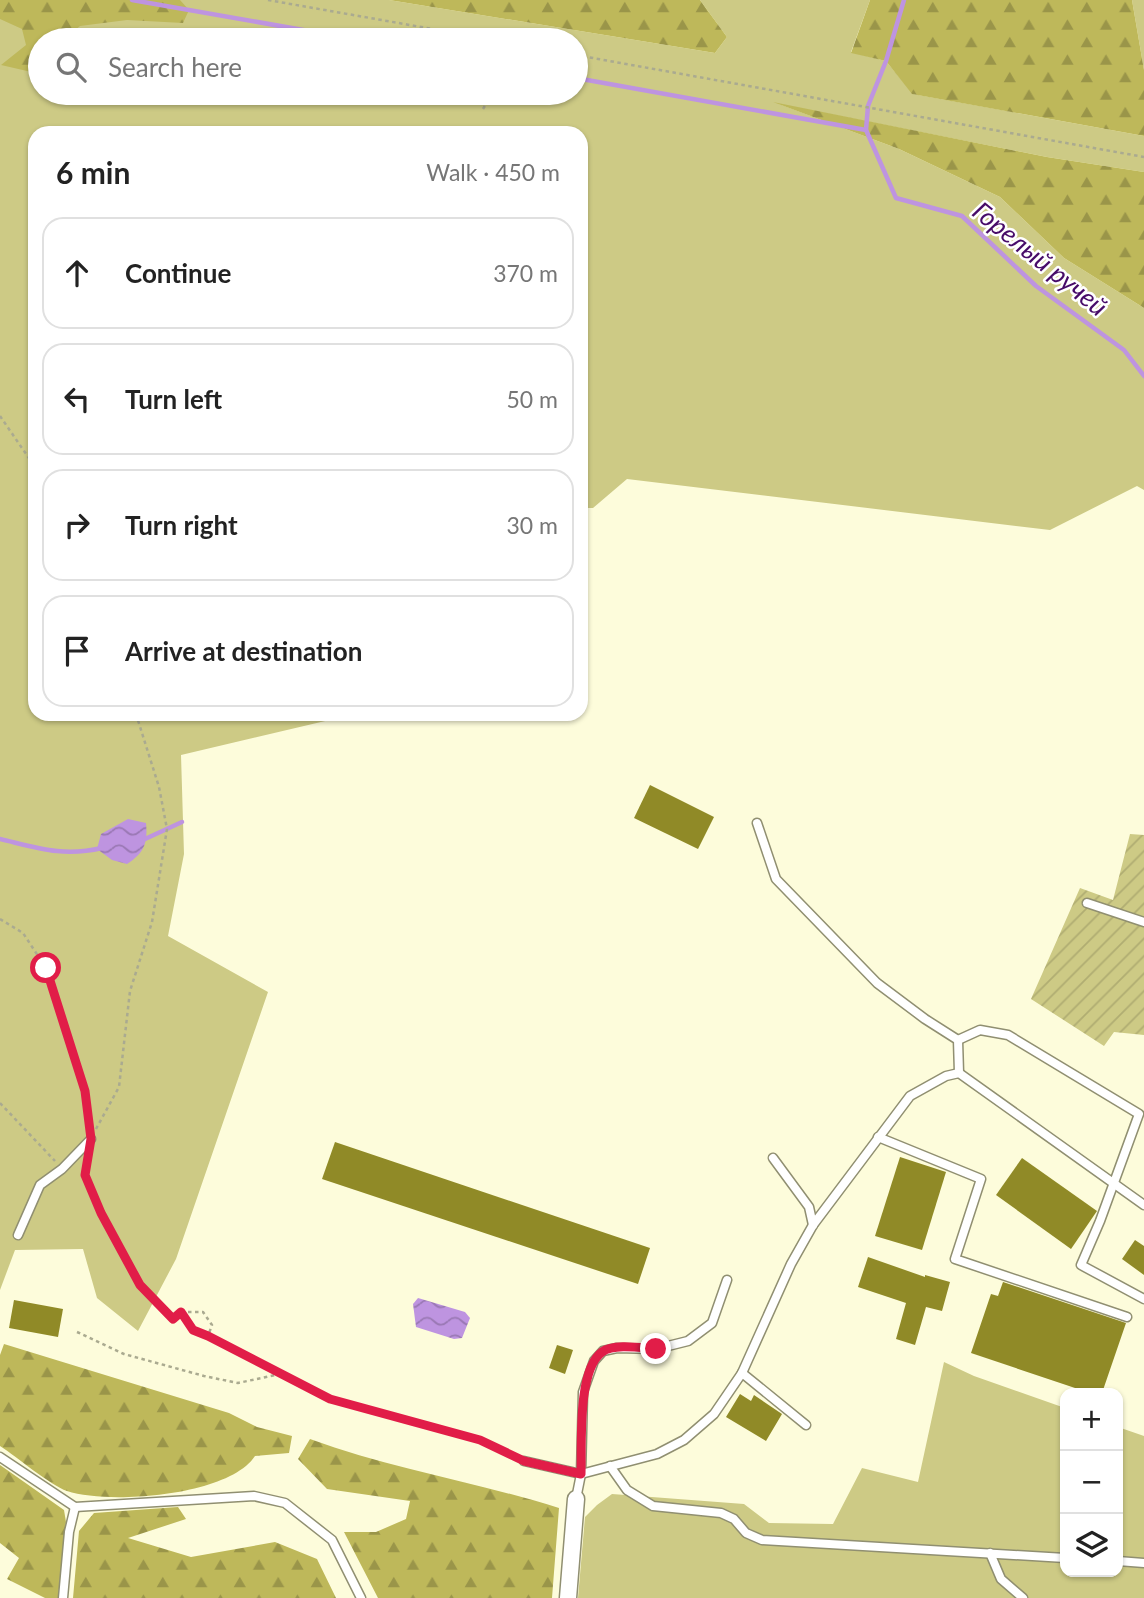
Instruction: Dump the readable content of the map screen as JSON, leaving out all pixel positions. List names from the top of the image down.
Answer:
{
  "water": ["Горелый ручей"],
  "page": {
    "search": "Search here",
    "heading": ["6 min", "Walk · 450 m"],
    "list": [
      ["Continue", "370 m"],
      ["Turn left", "50 m"],
      ["Turn right", "30 m"],
      "Arrive at destination"
    ],
    "map_buttons": ["+", "−"]
  }
}
